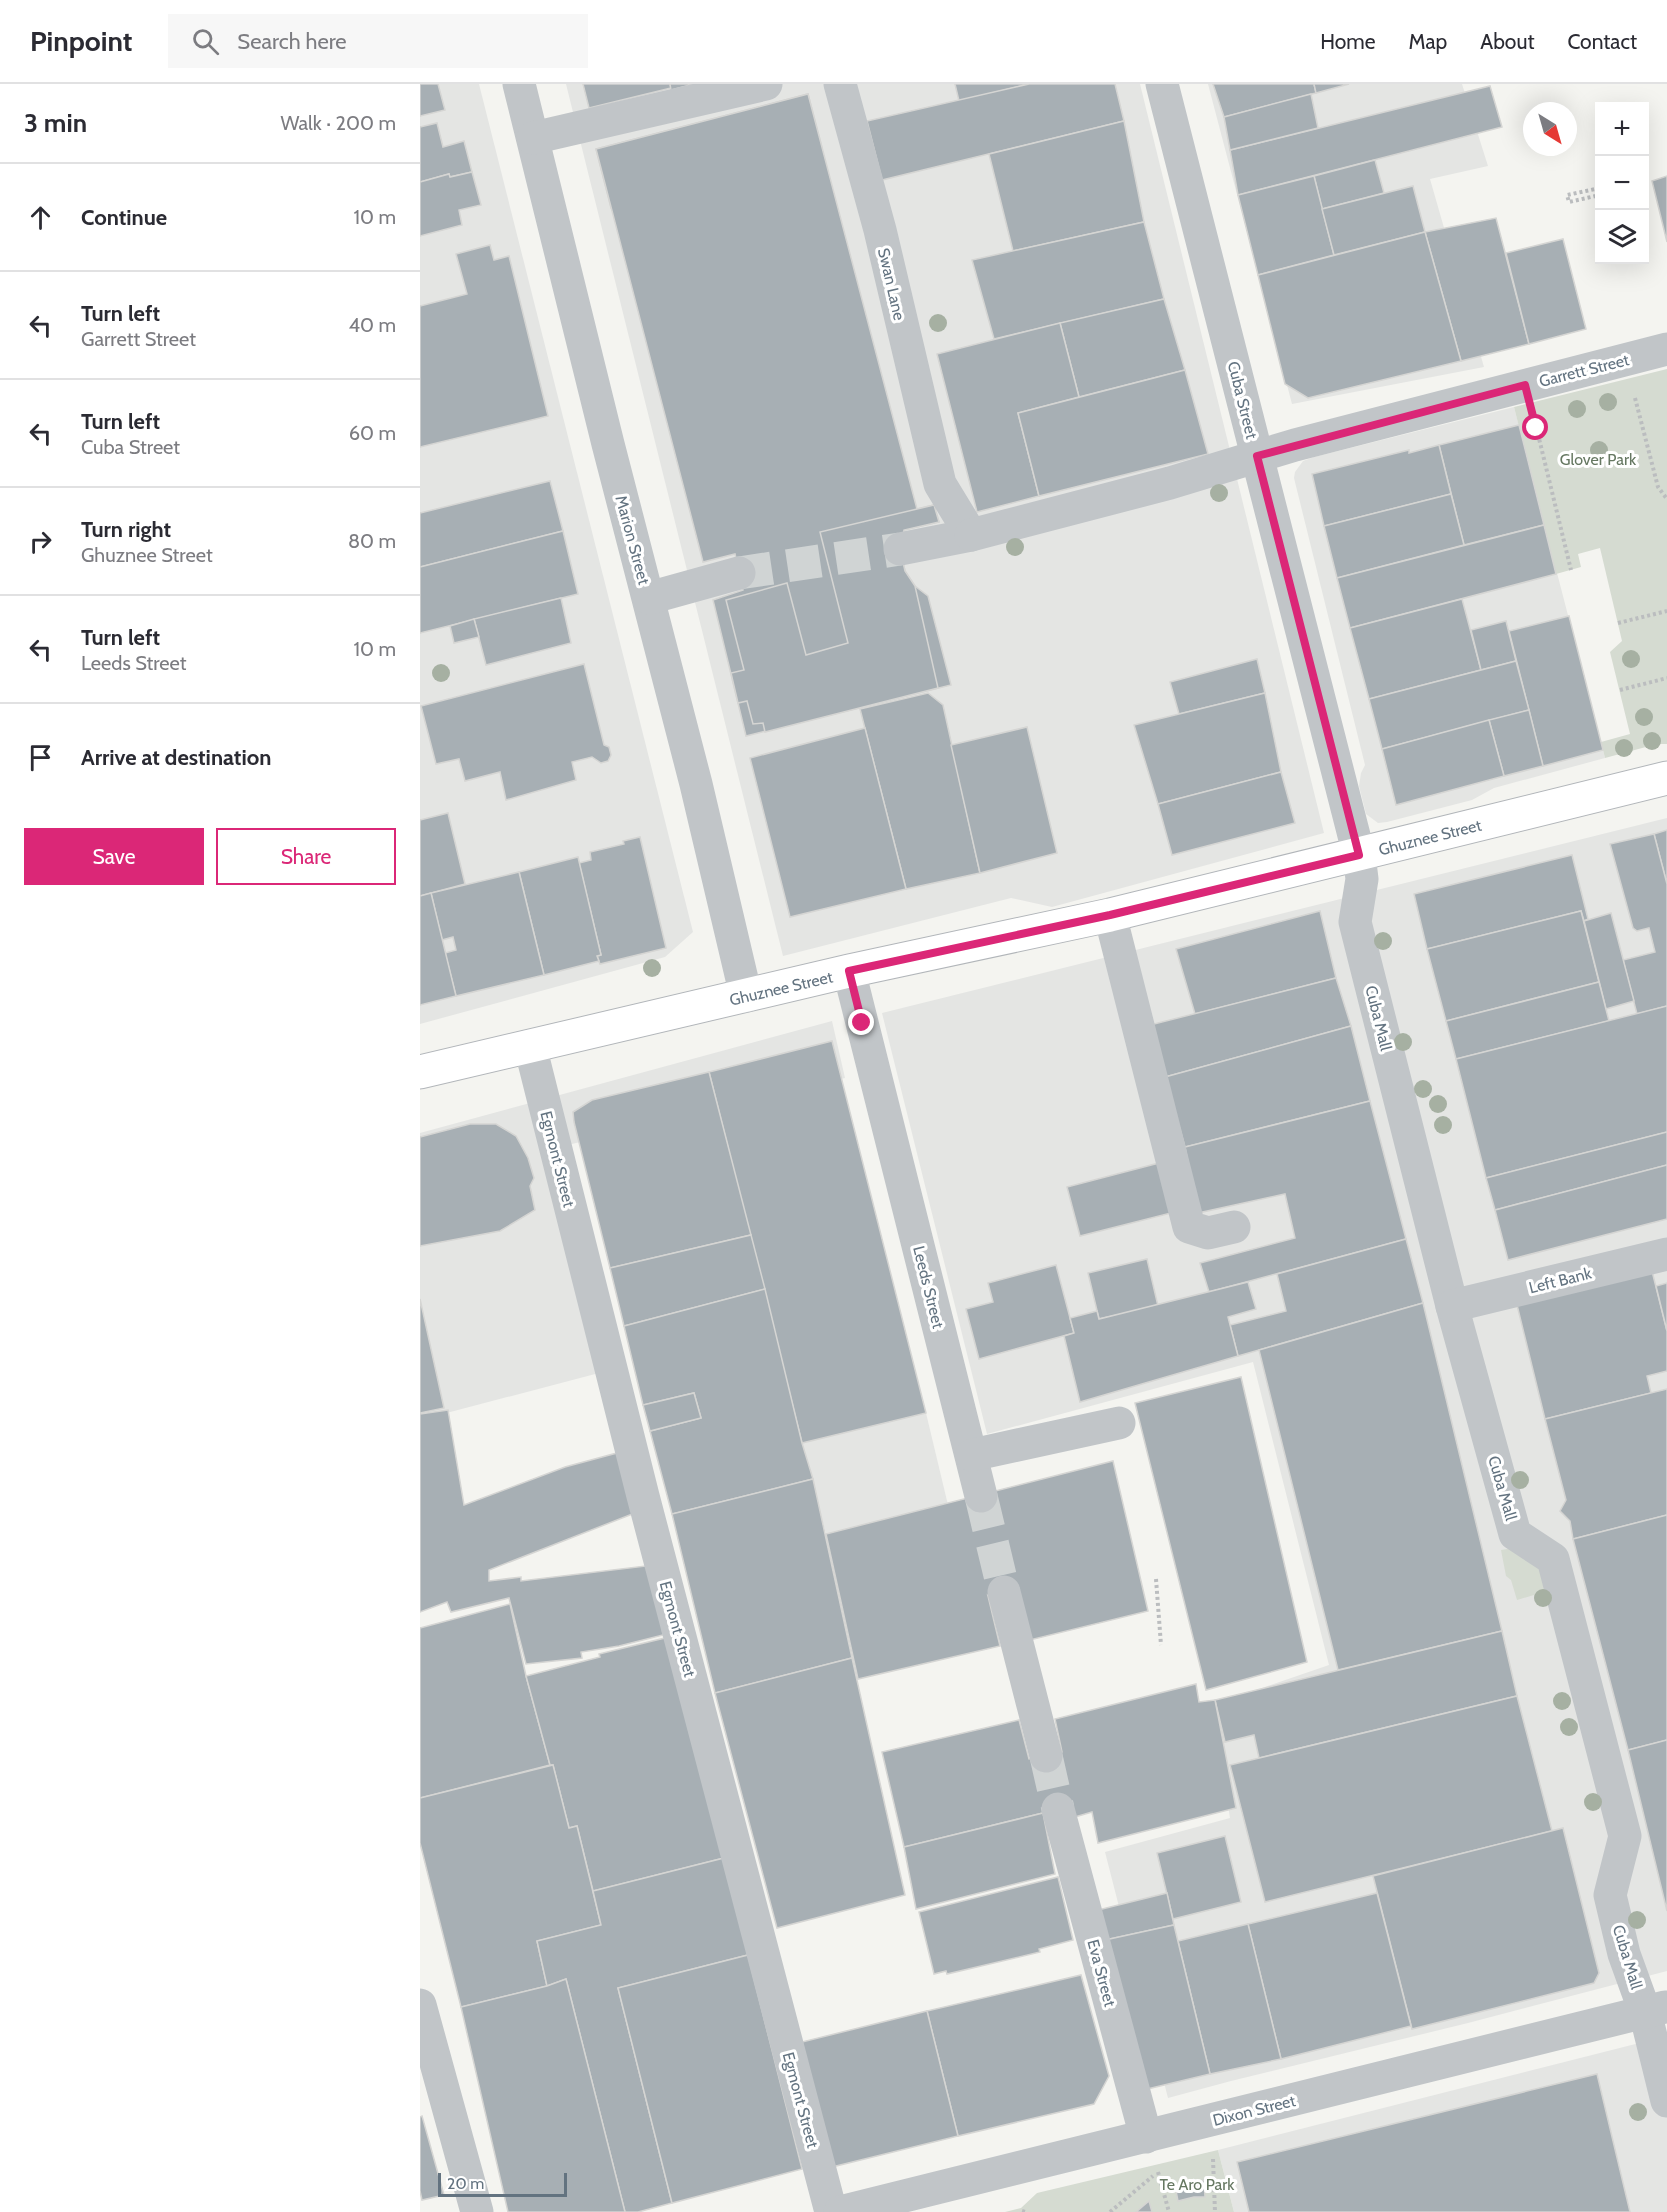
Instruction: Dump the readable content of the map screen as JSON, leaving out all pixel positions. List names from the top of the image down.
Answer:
{
  "streets": {
    "main road": ["Ghuznee Street"],
    "street": [
      "Swan Lane",
      "Garrett Street",
      "Cuba Street",
      "Marion Street",
      "Cuba Mall",
      "Egmont Street",
      "Left Bank",
      "Leeds Street",
      "Eva Street",
      "Dixon Street"
    ]
  },
  "crossings": [
    ["Garrett Street", "Cuba Street"],
    ["Cuba Street", "Ghuznee Street"],
    ["Cuba Street", "Cuba Mall"],
    ["Marion Street", "Ghuznee Street"],
    ["Ghuznee Street", "Cuba Mall"],
    ["Ghuznee Street", "Egmont Street"],
    ["Ghuznee Street", "Leeds Street"],
    ["Cuba Mall", "Left Bank"],
    ["Cuba Mall", "Dixon Street"],
    ["Eva Street", "Dixon Street"]
  ],
  "parks": ["Glover Park", "Te Aro Park"],
  "scale_bar": "20 m",
  "north": "bottom right",
  "page": {
    "header": "Pinpoint",
    "search": "Search here",
    "nav": [
      "Home",
      "Map",
      "About",
      "Contact"
    ],
    "heading": ["3 min", "Walk · 200 m"],
    "map_buttons": ["+", "−"],
    "list": [
      ["Continue", "10 m"],
      ["Turn left", "Garrett Street", "40 m"],
      ["Turn left", "Cuba Street", "60 m"],
      ["Turn right", "Ghuznee Street", "80 m"],
      ["Turn left", "Leeds Street", "10 m"],
      "Arrive at destination"
    ],
    "buttons": ["Save", "Share"],
    "scale": "20 m"
  }
}
